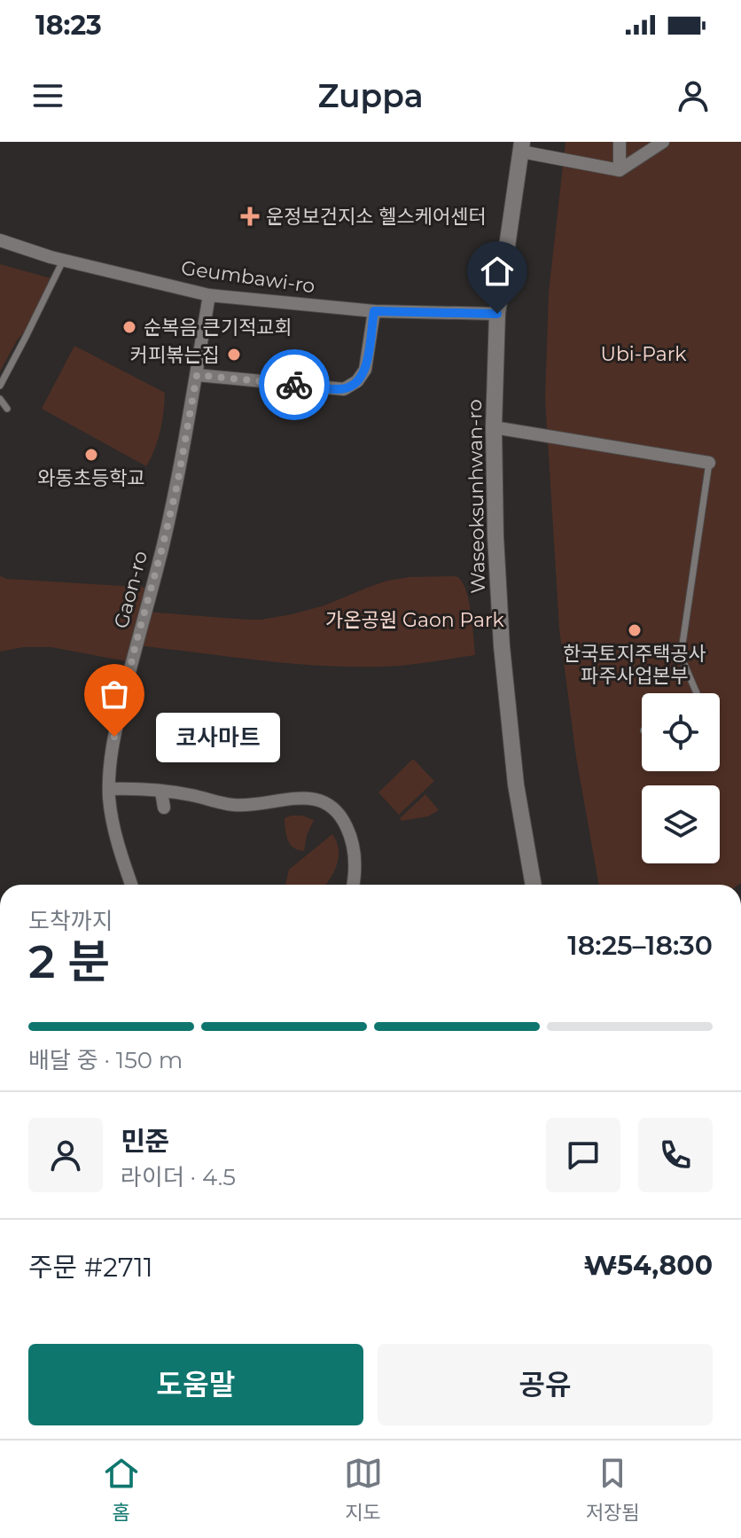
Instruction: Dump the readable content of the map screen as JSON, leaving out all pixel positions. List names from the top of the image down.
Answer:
{
  "streets": {
    "street": ["Geumbawi-ro", "Waseoksunhwan-ro", "Gaon-ro"]
  },
  "crossings": [
    ["Geumbawi-ro", "Waseoksunhwan-ro"],
    ["Geumbawi-ro", "Gaon-ro"]
  ],
  "parks": ["Ubi-Park", "가온공원 Gaon Park"],
  "places": {
    "health": ["운정보건지소 헬스케어센터"],
    "other": [
      "순복음 큰기적교회",
      "커피볶는집",
      "와동초등학교",
      "한국토지주택공사 파주사업본부",
      "코사마트"
    ]
  },
  "page": {
    "status": "18:23",
    "header": "Zuppa",
    "bubble": "코사마트",
    "heading": ["2 분", "도착까지", "18:25–18:30"],
    "panel": [
      "민준",
      "라이더 · 4.5",
      "주문 #2711",
      "₩54,800"
    ],
    "bar": "배달 중 · 150 m",
    "buttons": ["도움말", "공유"],
    "tabs": ["홈", "지도", "저장됨"]
  }
}
